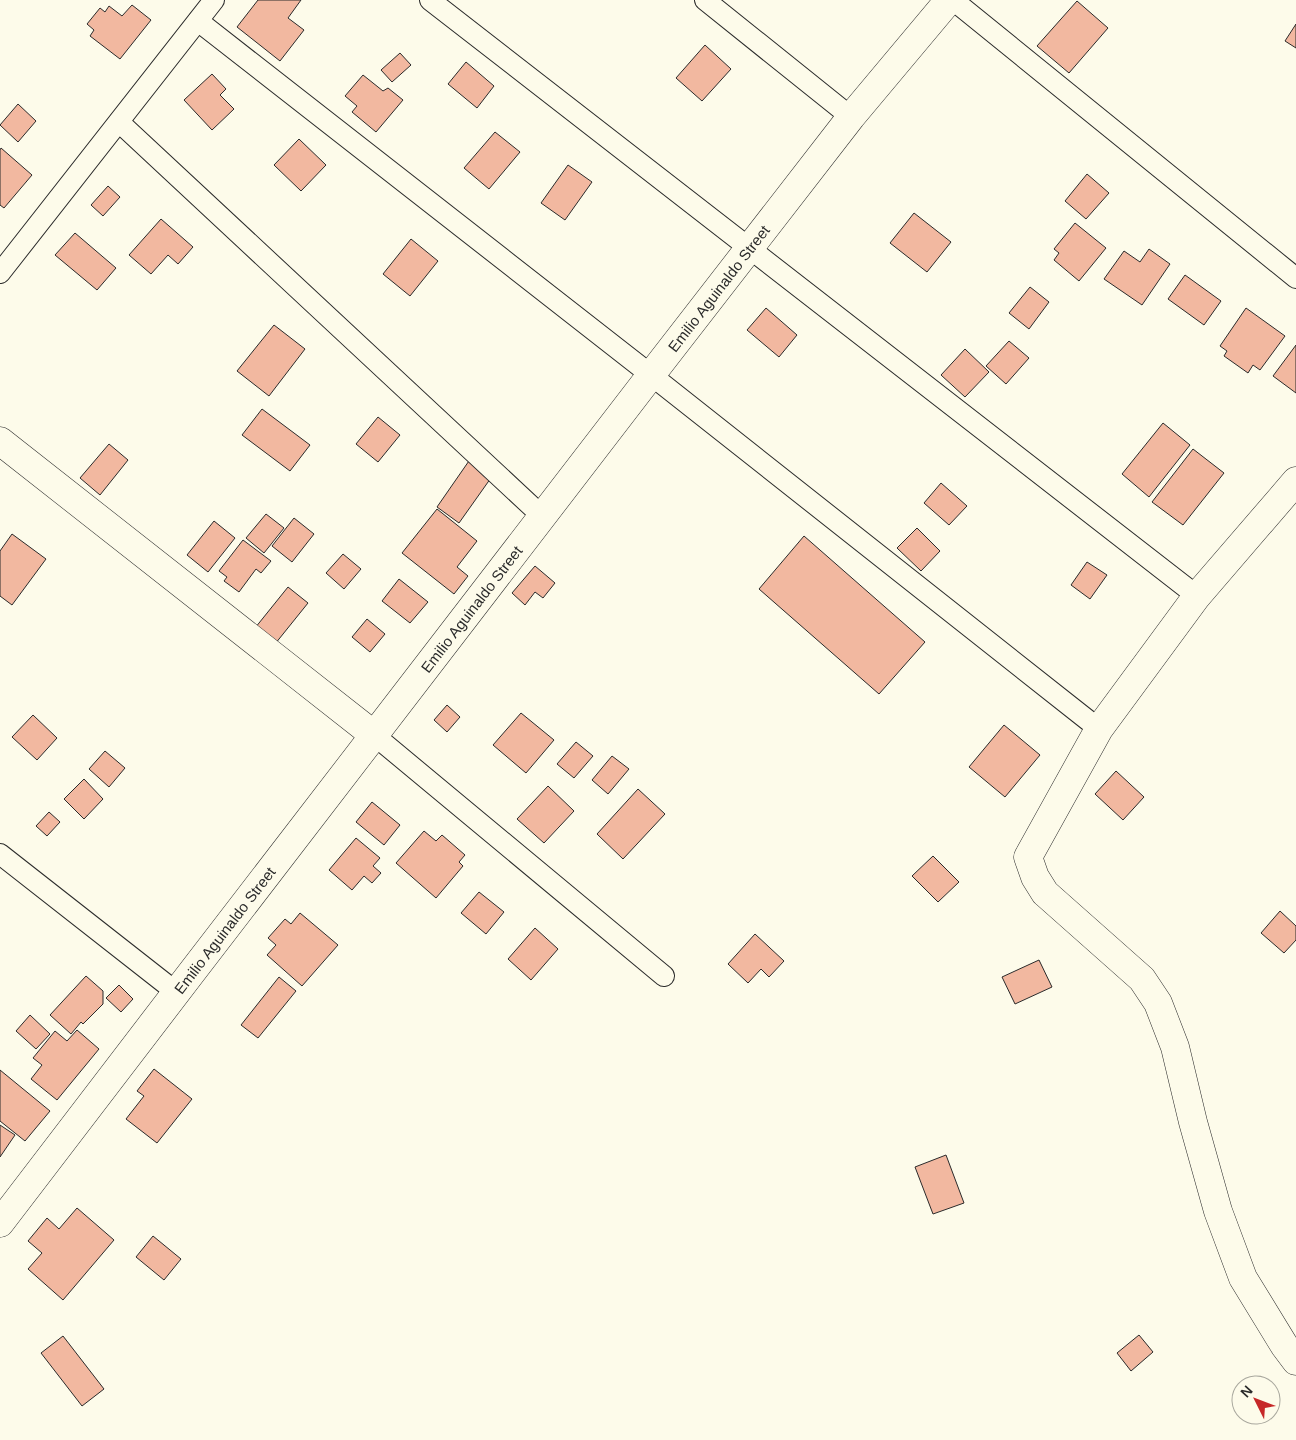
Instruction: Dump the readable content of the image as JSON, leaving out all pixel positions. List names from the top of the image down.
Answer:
{
  "streets": {
    "street": ["Emilio Aguinaldo Street"]
  },
  "north": "top left"
}
